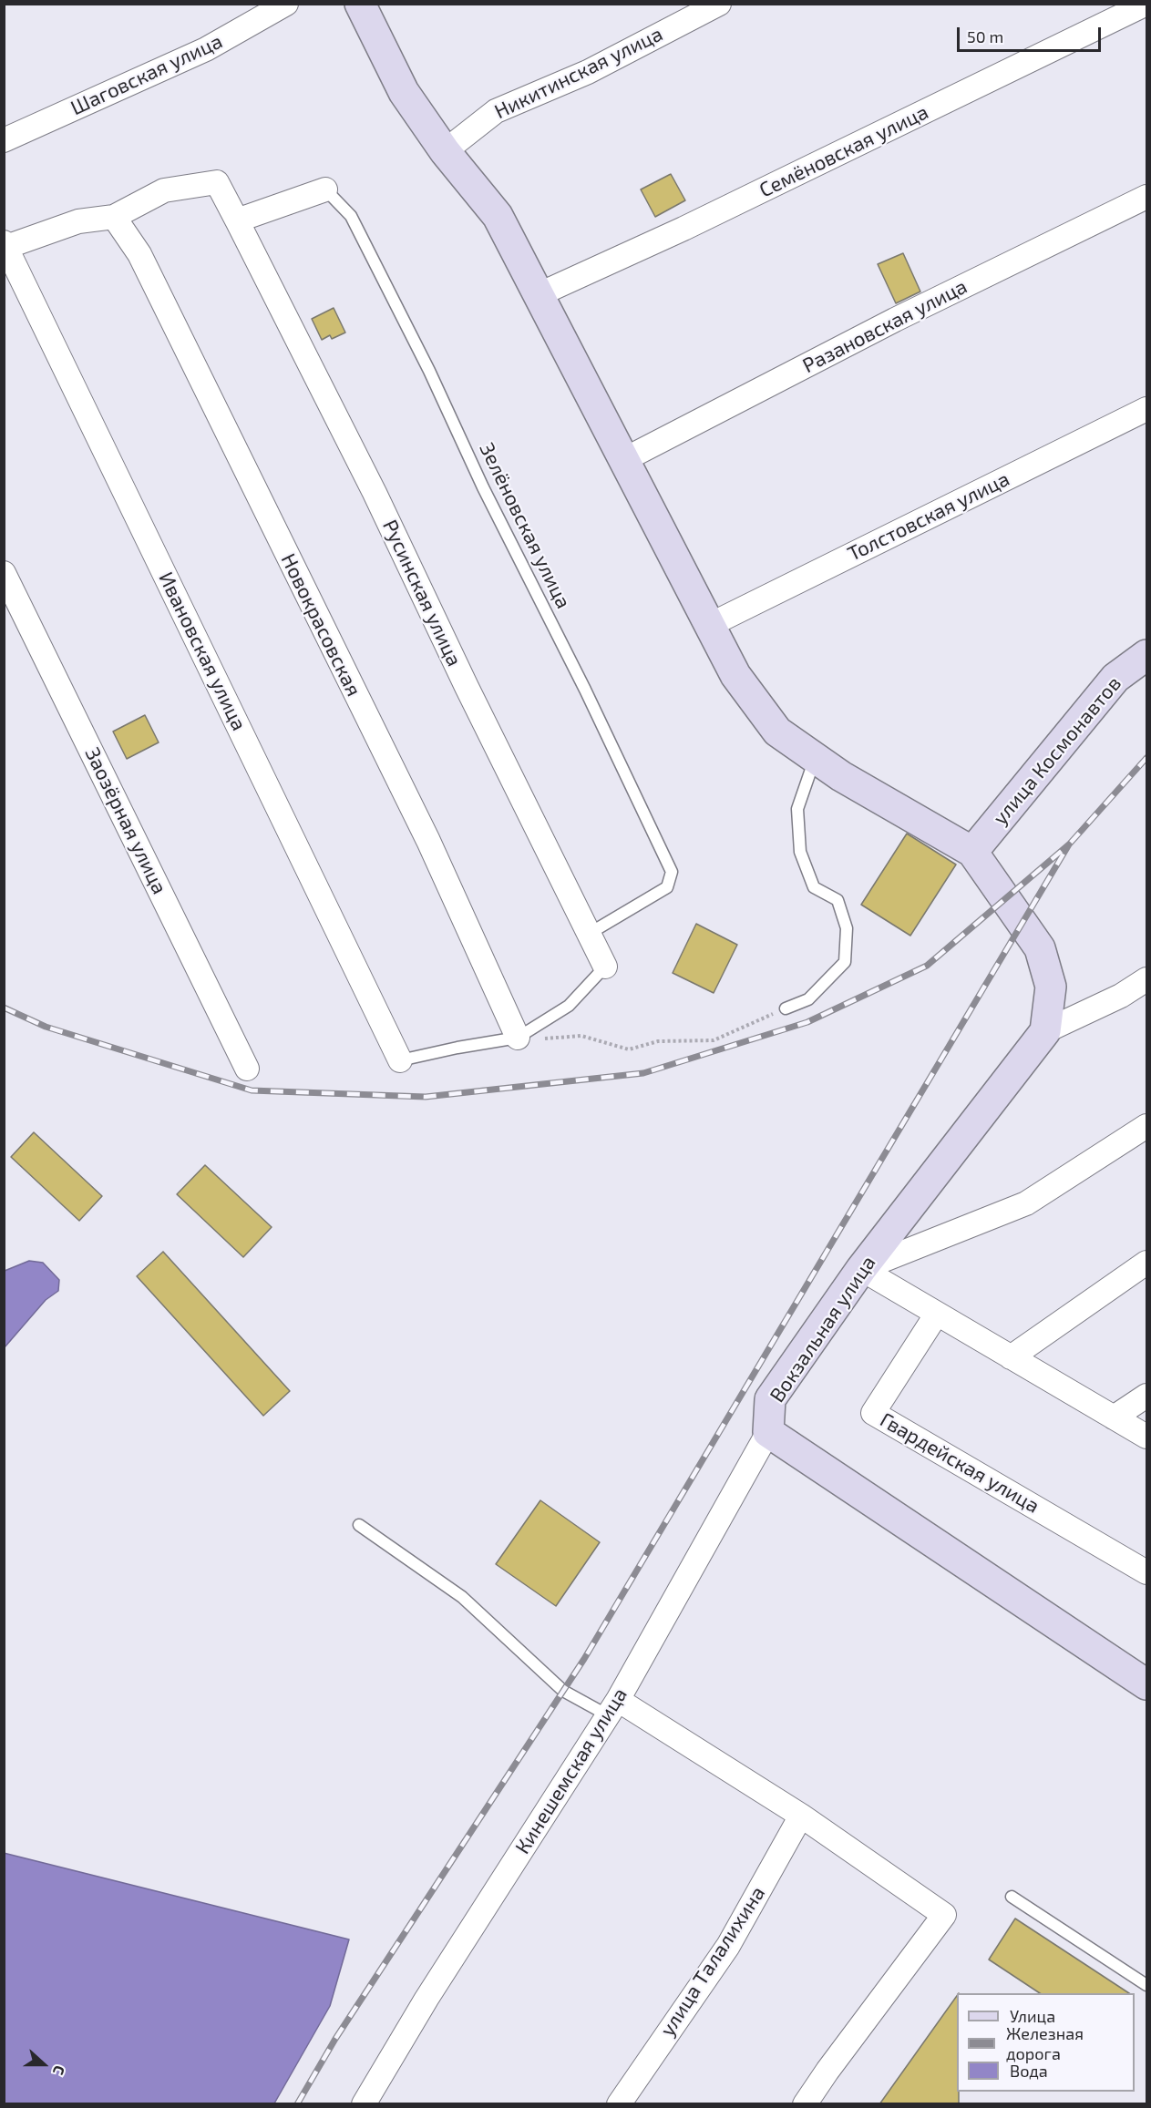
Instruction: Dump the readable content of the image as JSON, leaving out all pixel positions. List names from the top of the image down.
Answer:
{
  "streets": {
    "main road": ["улица Космонавтов", "Вокзальная улица"],
    "street": [
      "Никитинская улица",
      "Шаговская улица",
      "Семёновская улица",
      "Разановская улица",
      "Толстовская улица",
      "Русинская улица",
      "Новокрасовская",
      "Ивановская улица",
      "Заозёрная улица",
      "Гвардейская улица",
      "Кинешемская улица",
      "улица Талалихина"
    ],
    "lane": ["Зелёновская улица"]
  },
  "crossings": [
    ["Зелёновская улица", "Русинская улица"],
    ["Русинская улица", "Новокрасовская"],
    ["улица Космонавтов", "Вокзальная улица"],
    ["Вокзальная улица", "Кинешемская улица"]
  ],
  "legend": ["Улица", "Железная дорога", "Вода"],
  "scale_bar": "50 m",
  "north": "right"
}
